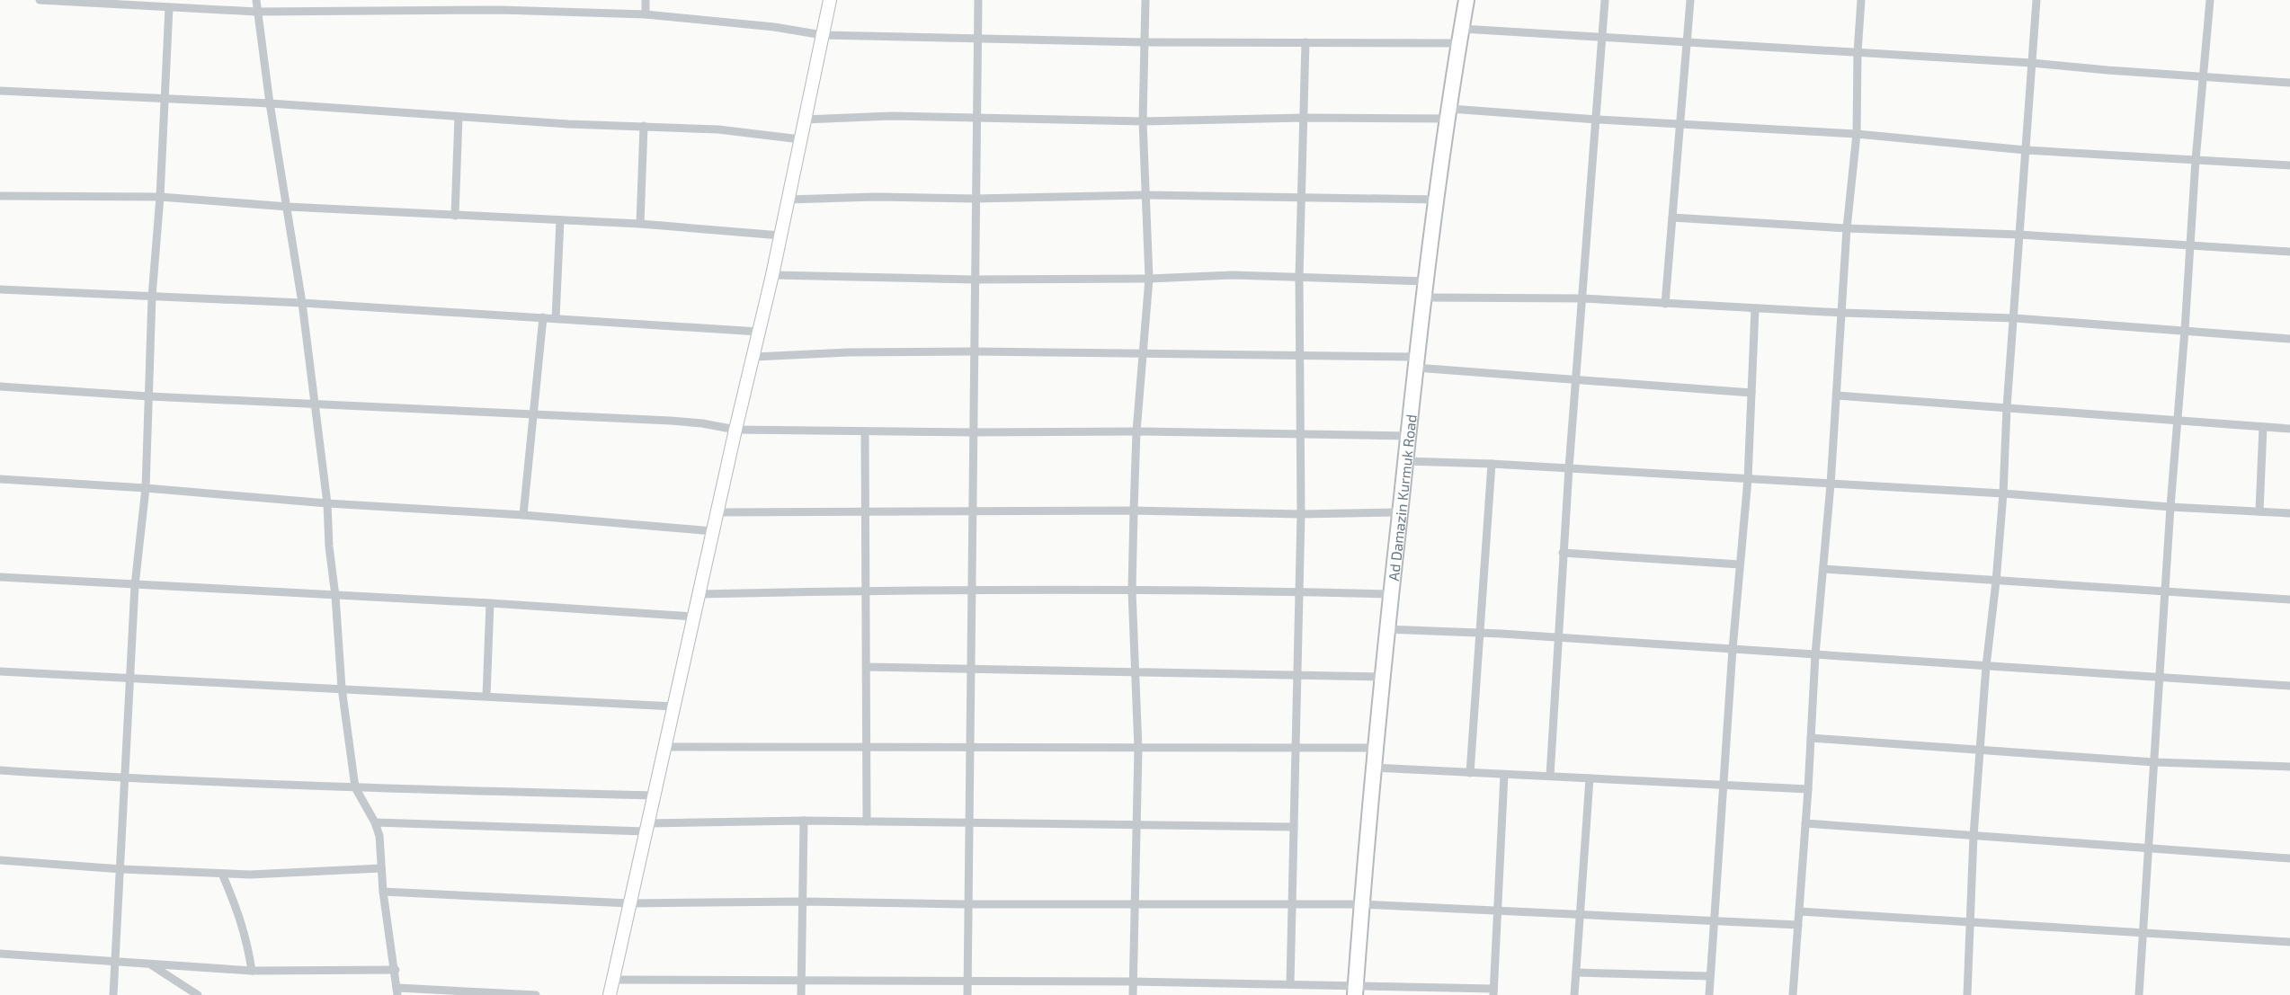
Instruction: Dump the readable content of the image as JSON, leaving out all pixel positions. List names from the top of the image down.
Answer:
{
  "streets": {
    "highway": ["Ad Damazin Kurmuk Road"]
  }
}
